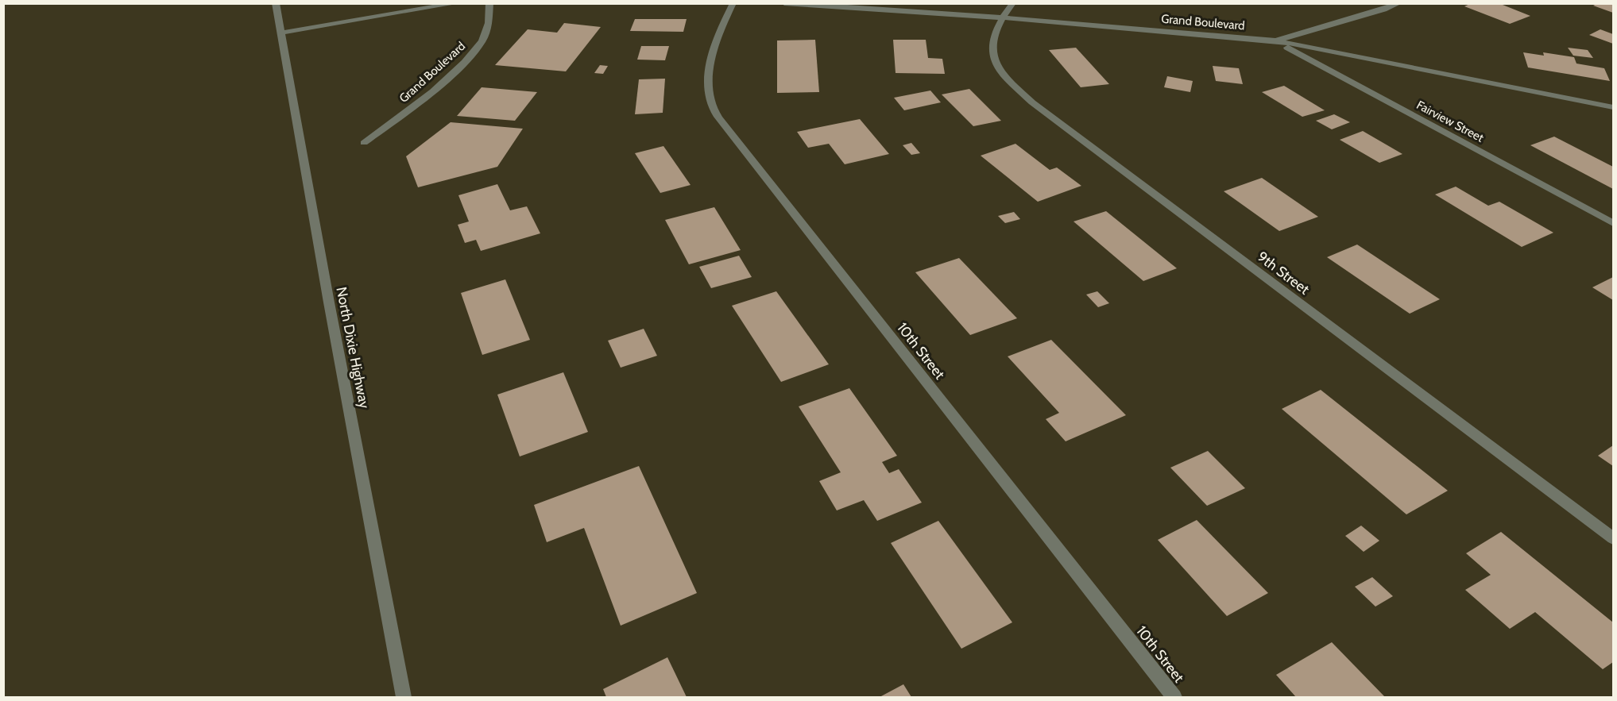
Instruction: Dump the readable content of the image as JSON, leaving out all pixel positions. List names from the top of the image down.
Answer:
{
  "streets": {
    "street": [
      "Grand Boulevard",
      "Fairview Street",
      "9th Street",
      "North Dixie Highway",
      "10th Street"
    ]
  },
  "crossings": [
    ["Grand Boulevard", "Fairview Street"],
    ["Grand Boulevard", "9th Street"]
  ]
}
